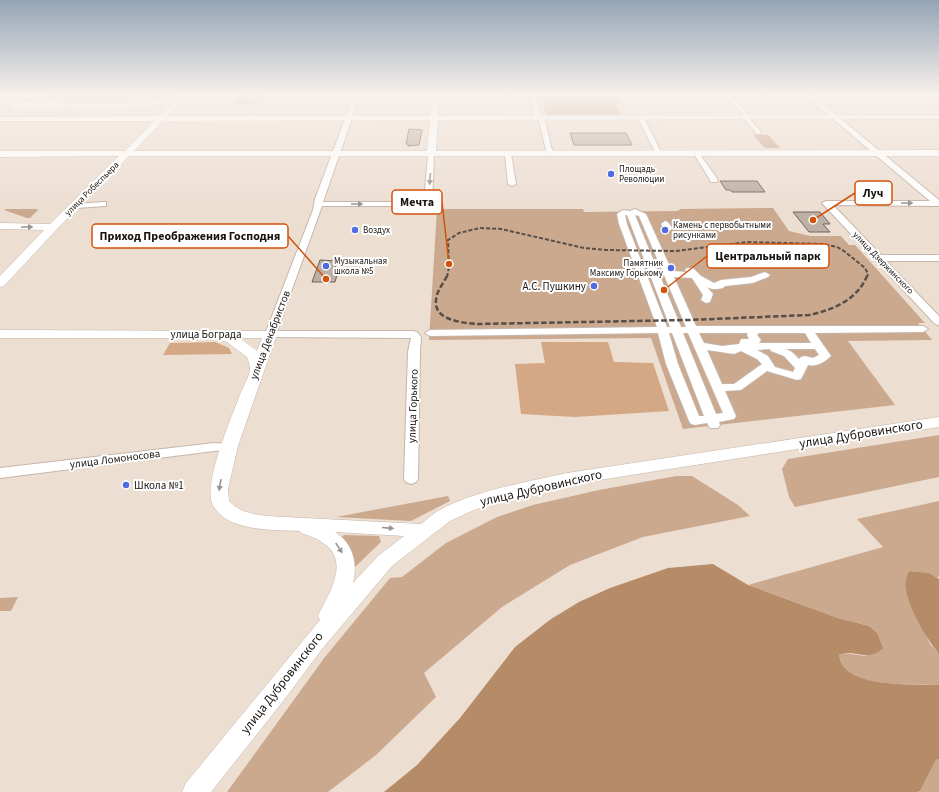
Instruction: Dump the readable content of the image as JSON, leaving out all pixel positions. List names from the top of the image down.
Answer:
{
  "streets": {
    "main road": [
      "улица Робеспьера",
      "улица Бограда",
      "улица Декабристов",
      "улица Дубровинского"
    ],
    "street": ["улица Дзержинского", "улица Горького", "улица Ломоносова"]
  },
  "crossings": [
    ["улица Бограда", "улица Декабристов"],
    ["улица Бограда", "улица Горького"],
    ["улица Декабристов", "улица Дубровинского"],
    ["улица Декабристов", "улица Ломоносова"]
  ],
  "places": [
    "Площадь Революции",
    "Луч",
    "Воздух",
    "Камень с первобытными рисунками",
    "Мечта",
    "Музыкальная школа №5",
    "Памятник Максиму Горькому",
    "Приход Преображения Господня",
    "А.С. Пушкину",
    "Центральный парк",
    "Школа №1"
  ]
}
